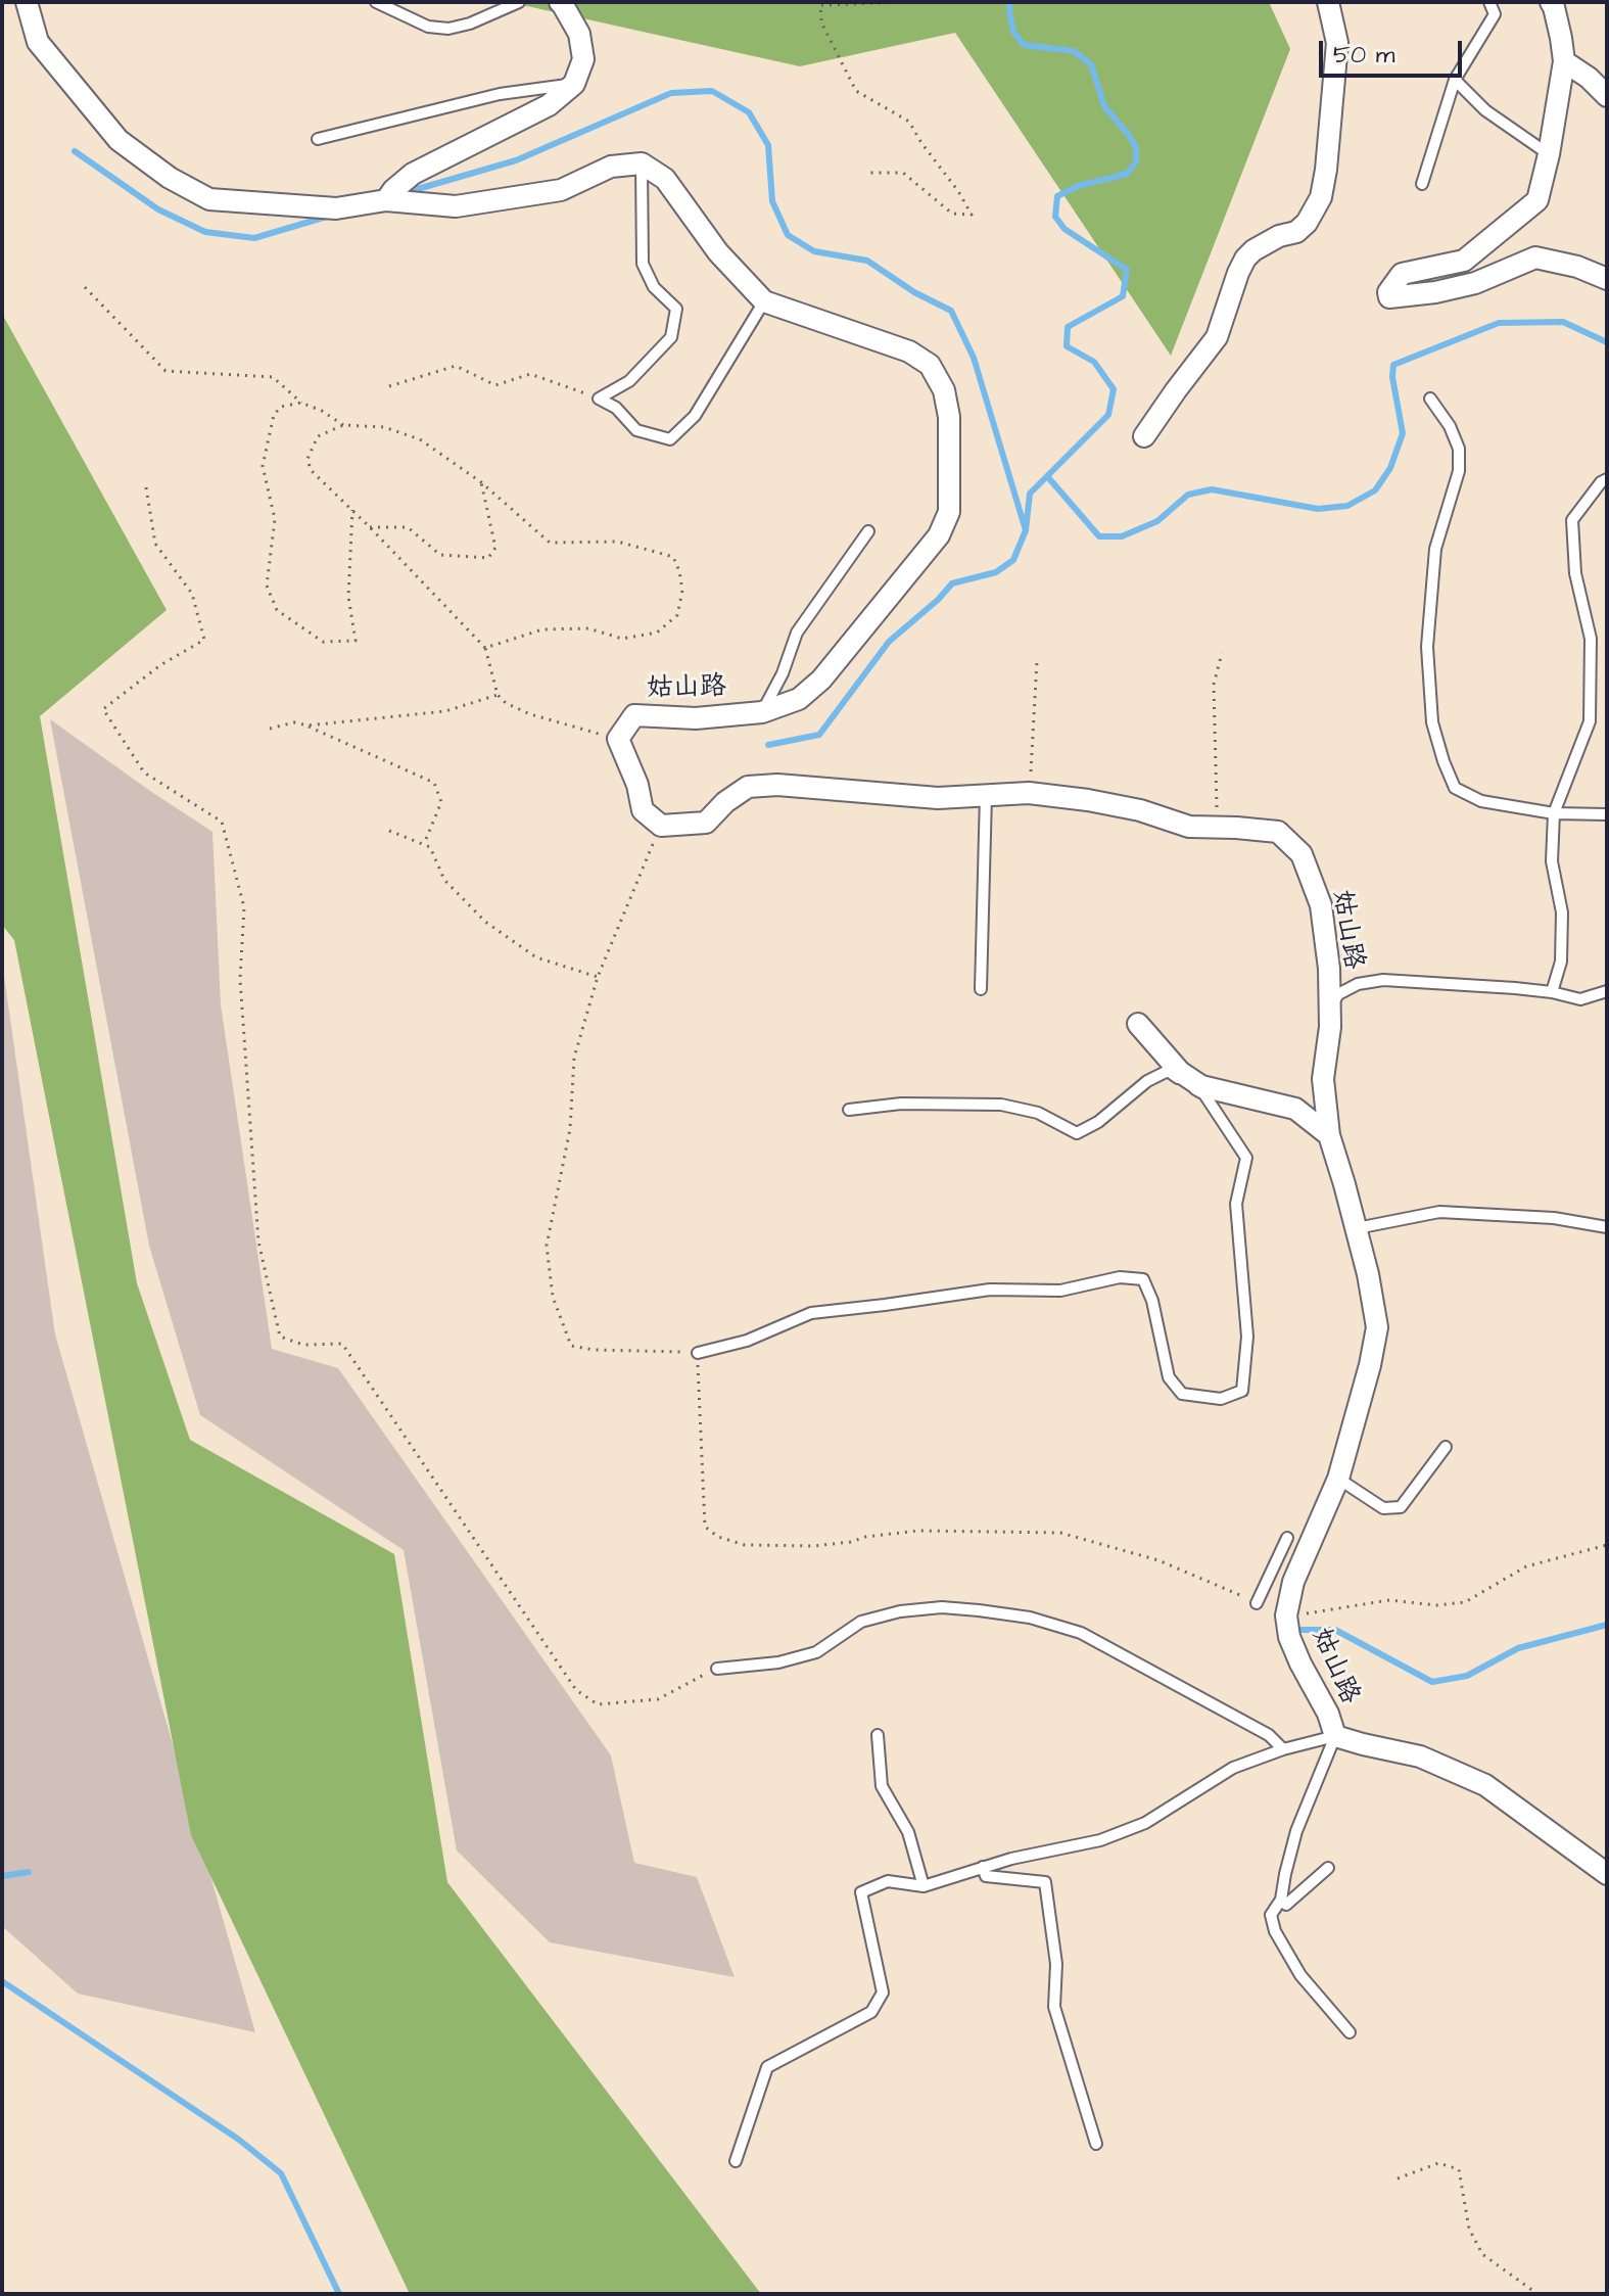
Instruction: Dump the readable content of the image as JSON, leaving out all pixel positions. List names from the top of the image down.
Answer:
{
  "streets": {
    "street": ["姑山路"]
  },
  "scale_bar": "50 m"
}
